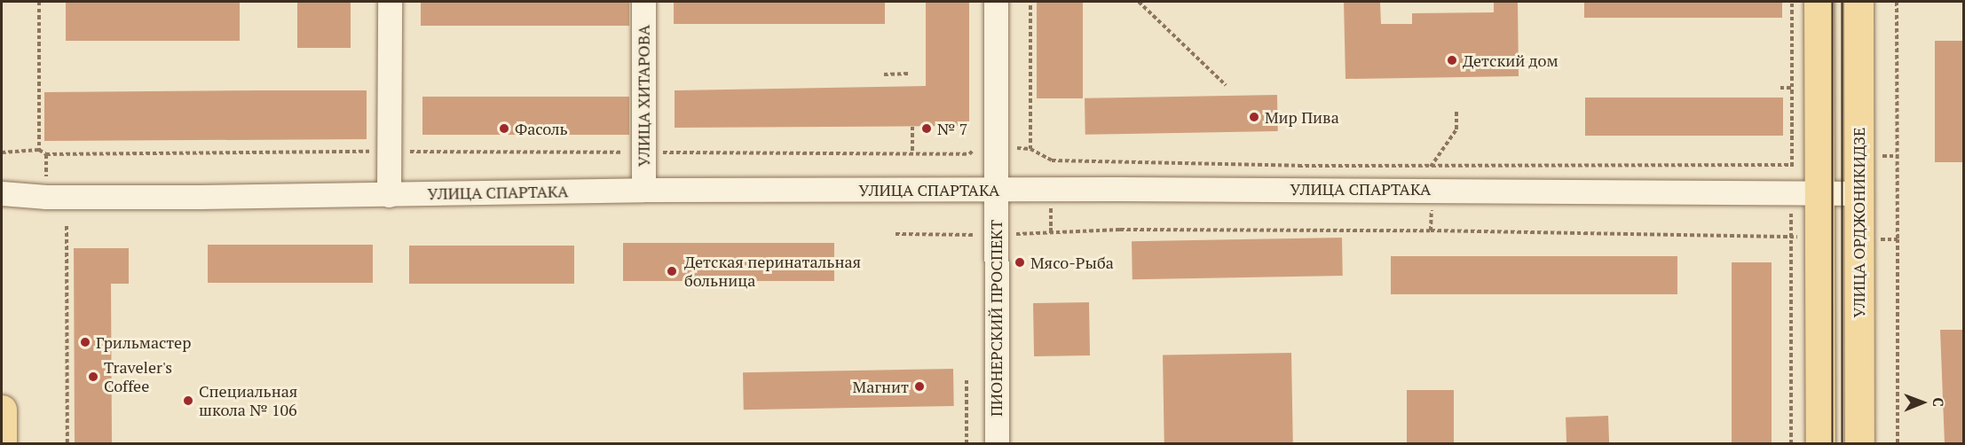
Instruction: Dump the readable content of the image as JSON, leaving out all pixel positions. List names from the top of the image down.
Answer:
{
  "streets": {
    "main road": ["УЛИЦА ОРДЖОНИКИДЗЕ"],
    "street": ["УЛИЦА ХИТАРОВА", "УЛИЦА СПАРТАКА", "ПИОНЕРСКИЙ ПРОСПЕКТ"]
  },
  "crossings": [
    ["УЛИЦА ХИТАРОВА", "УЛИЦА СПАРТАКА"],
    ["УЛИЦА СПАРТАКА", "УЛИЦА ОРДЖОНИКИДЗЕ"],
    ["УЛИЦА СПАРТАКА", "ПИОНЕРСКИЙ ПРОСПЕКТ"]
  ],
  "places": [
    "Детский дом",
    "Мир Пива",
    "Фасоль",
    "№ 7",
    "Мясо-Рыба",
    "Детская перинатальная больница",
    "Грильмастер",
    "Traveler's Coffee",
    "Магнит",
    "Специальная школа № 106"
  ],
  "north": "right"
}
